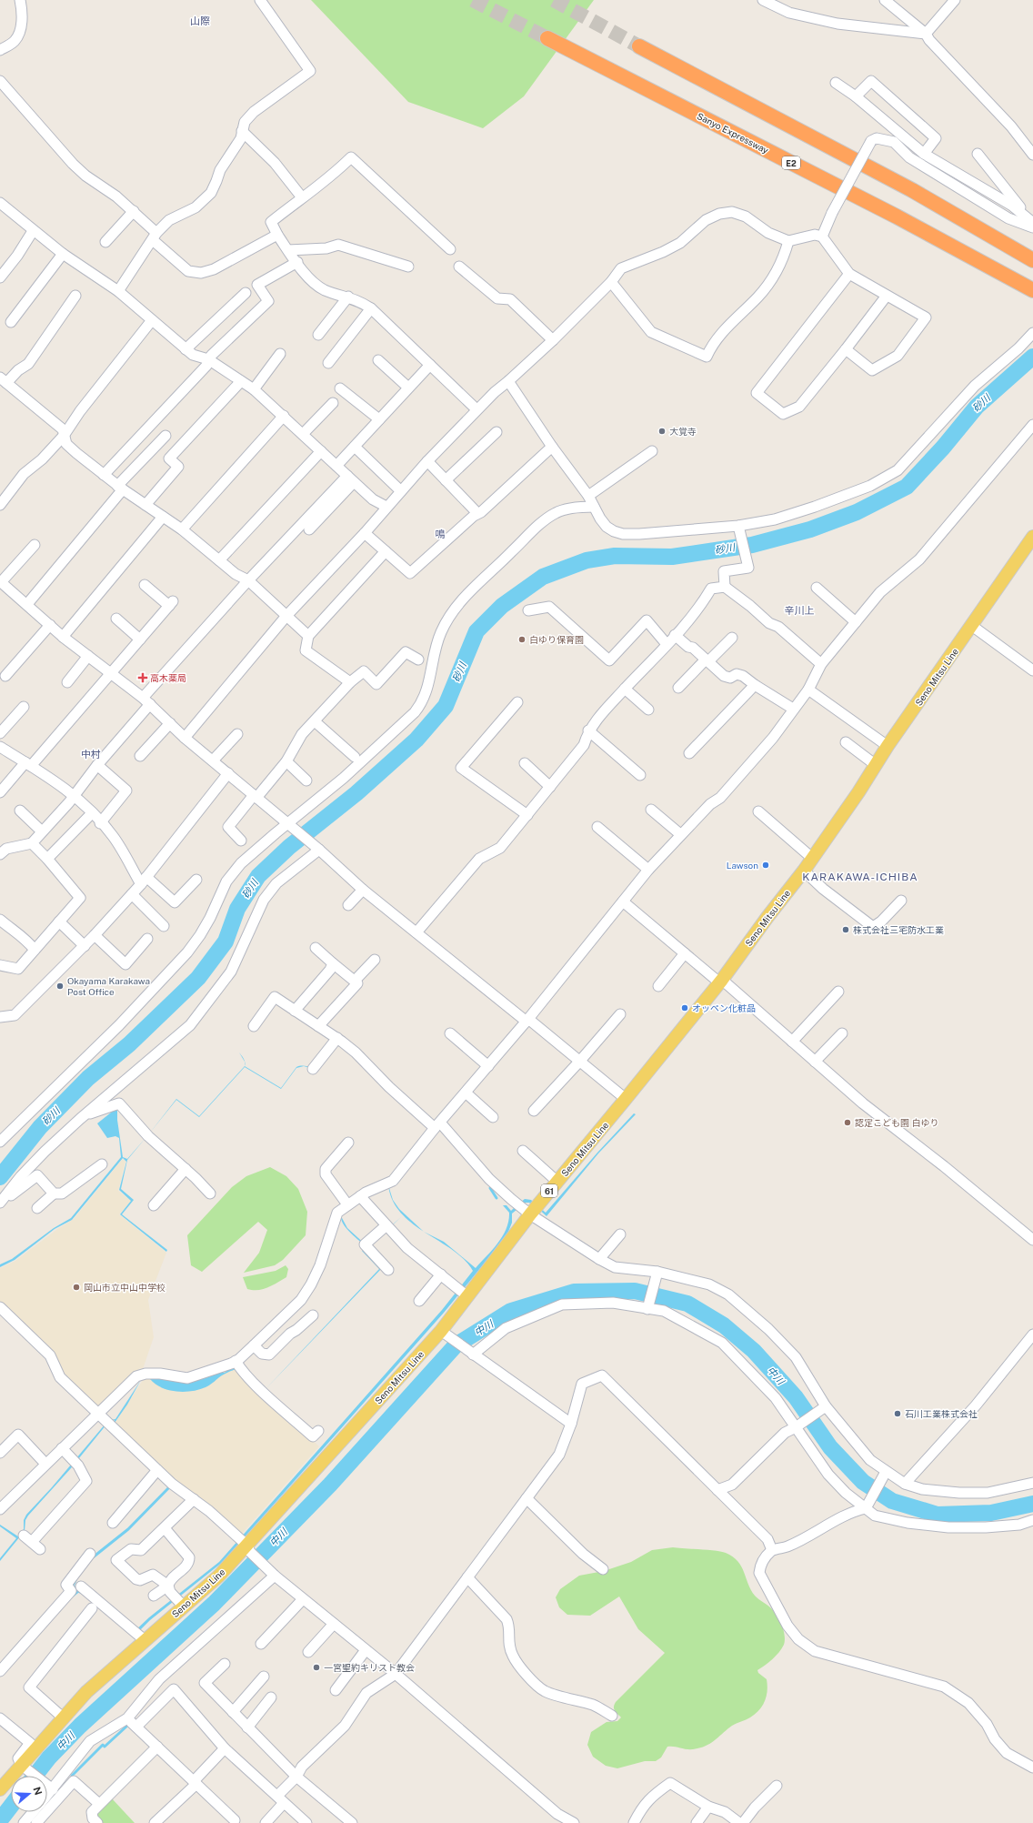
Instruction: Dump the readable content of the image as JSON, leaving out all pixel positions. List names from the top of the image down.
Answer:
{
  "streets": {
    "highway": ["Sanyo Expressway", "E2"],
    "main road": ["Seno Mitsu Line", "61"]
  },
  "districts": [
    "山際",
    "鳴",
    "辛川上",
    "中村",
    "KARAKAWA-ICHIBA"
  ],
  "water": ["砂川", "中川"],
  "places": {
    "other": [
      "大覚寺",
      "白ゆり保育園",
      "Lawson",
      "株式会社三宅防水工業",
      "Okayama Karakawa Post Office",
      "オッペン化粧品",
      "認定こども園 白ゆり",
      "岡山市立中山中学校",
      "石川工業株式会社",
      "一宮聖約キリスト教会"
    ],
    "health": ["高木薬局"]
  },
  "north": "right"
}
